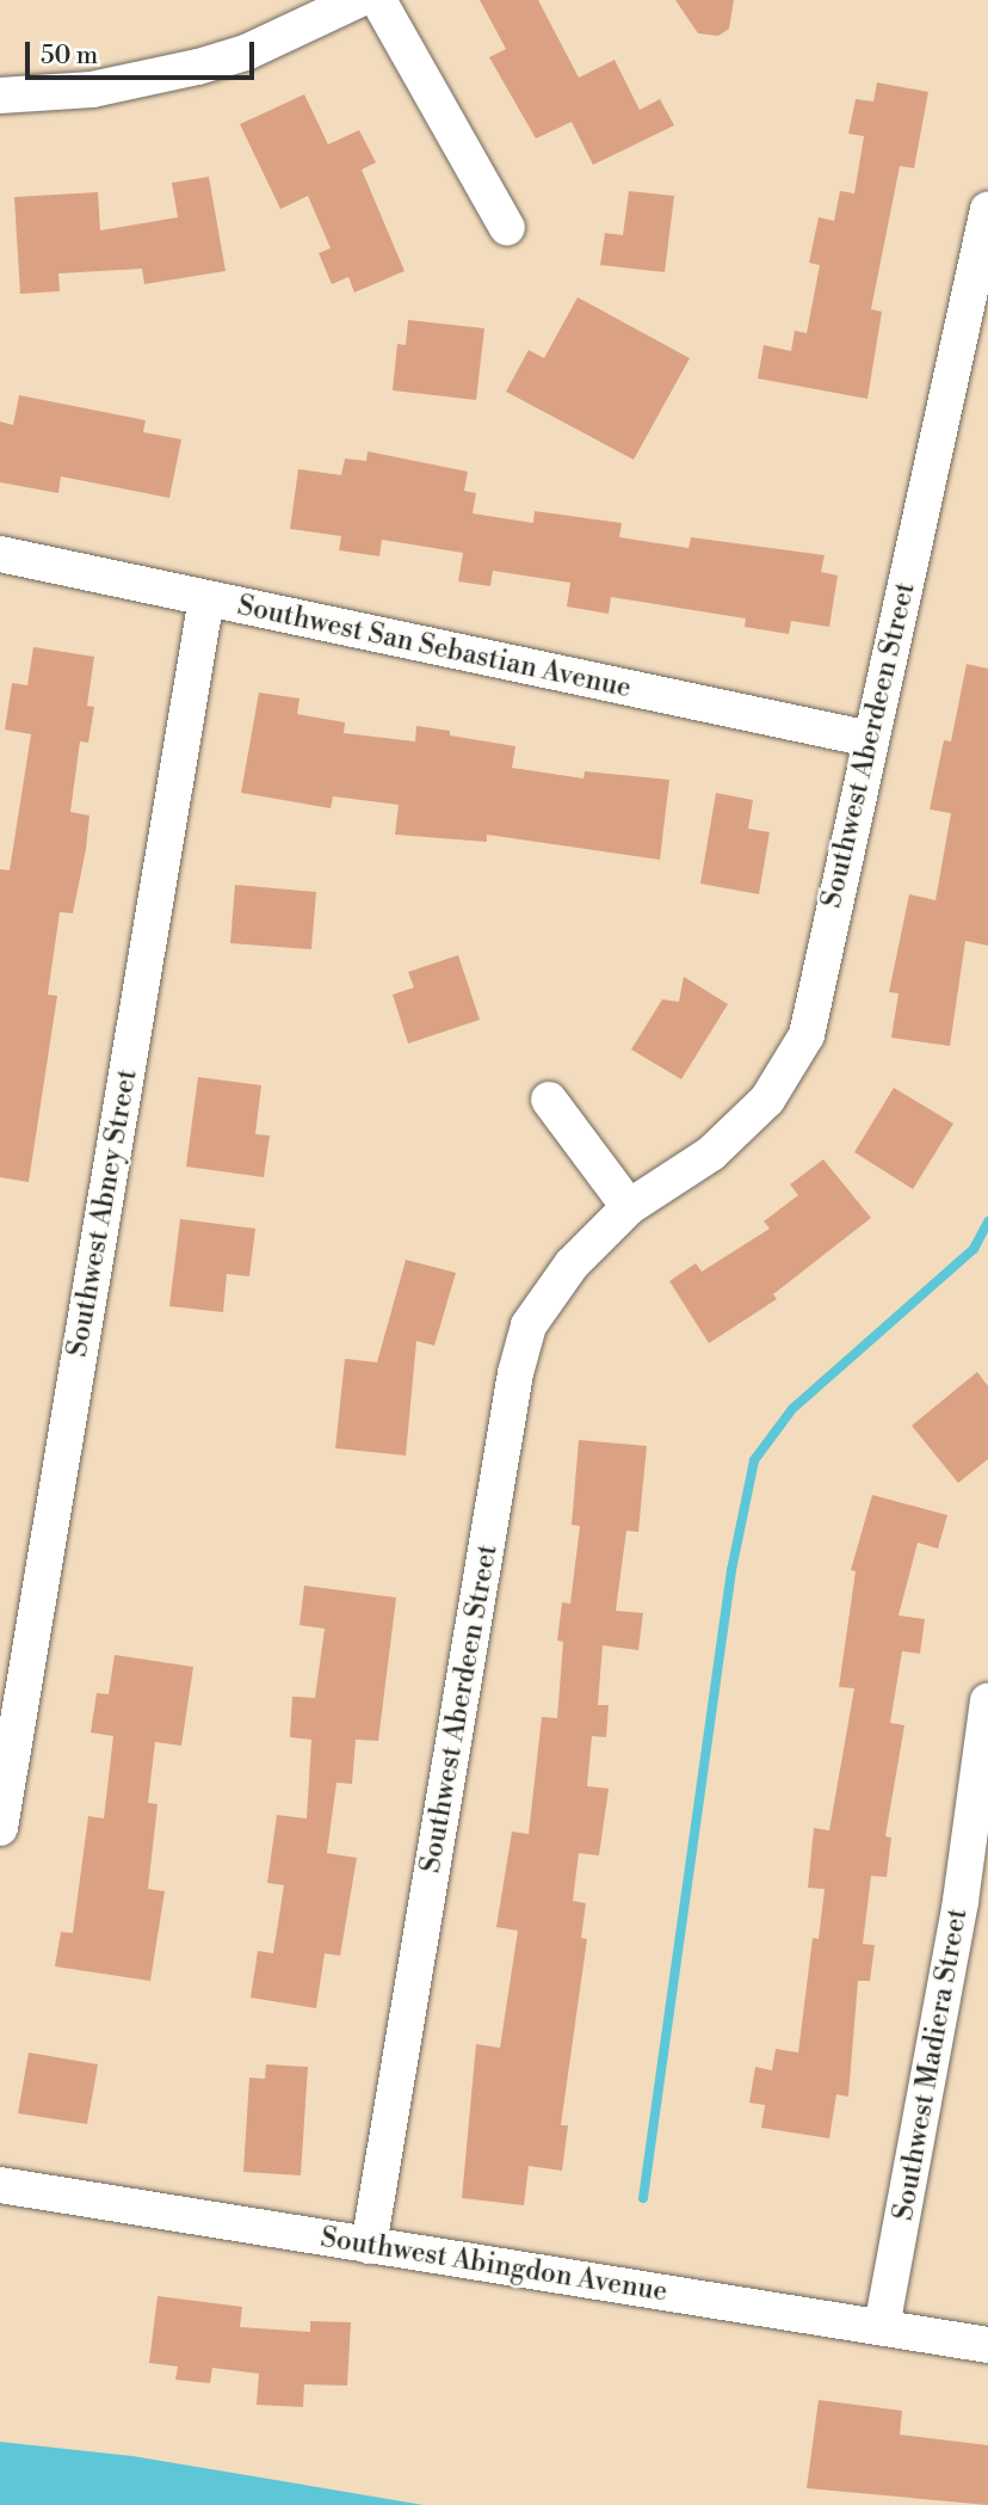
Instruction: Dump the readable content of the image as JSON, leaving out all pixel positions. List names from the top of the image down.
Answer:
{
  "streets": {
    "street": [
      "Southwest San Sebastian Avenue",
      "Southwest Aberdeen Street",
      "Southwest Abney Street",
      "Southwest Madiera Street",
      "Southwest Abingdon Avenue"
    ]
  },
  "crossings": [
    ["Southwest San Sebastian Avenue", "Southwest Aberdeen Street"],
    ["Southwest San Sebastian Avenue", "Southwest Abney Street"],
    ["Southwest Aberdeen Street", "Southwest Abingdon Avenue"],
    ["Southwest Madiera Street", "Southwest Abingdon Avenue"]
  ],
  "scale_bar": "50 m"
}
